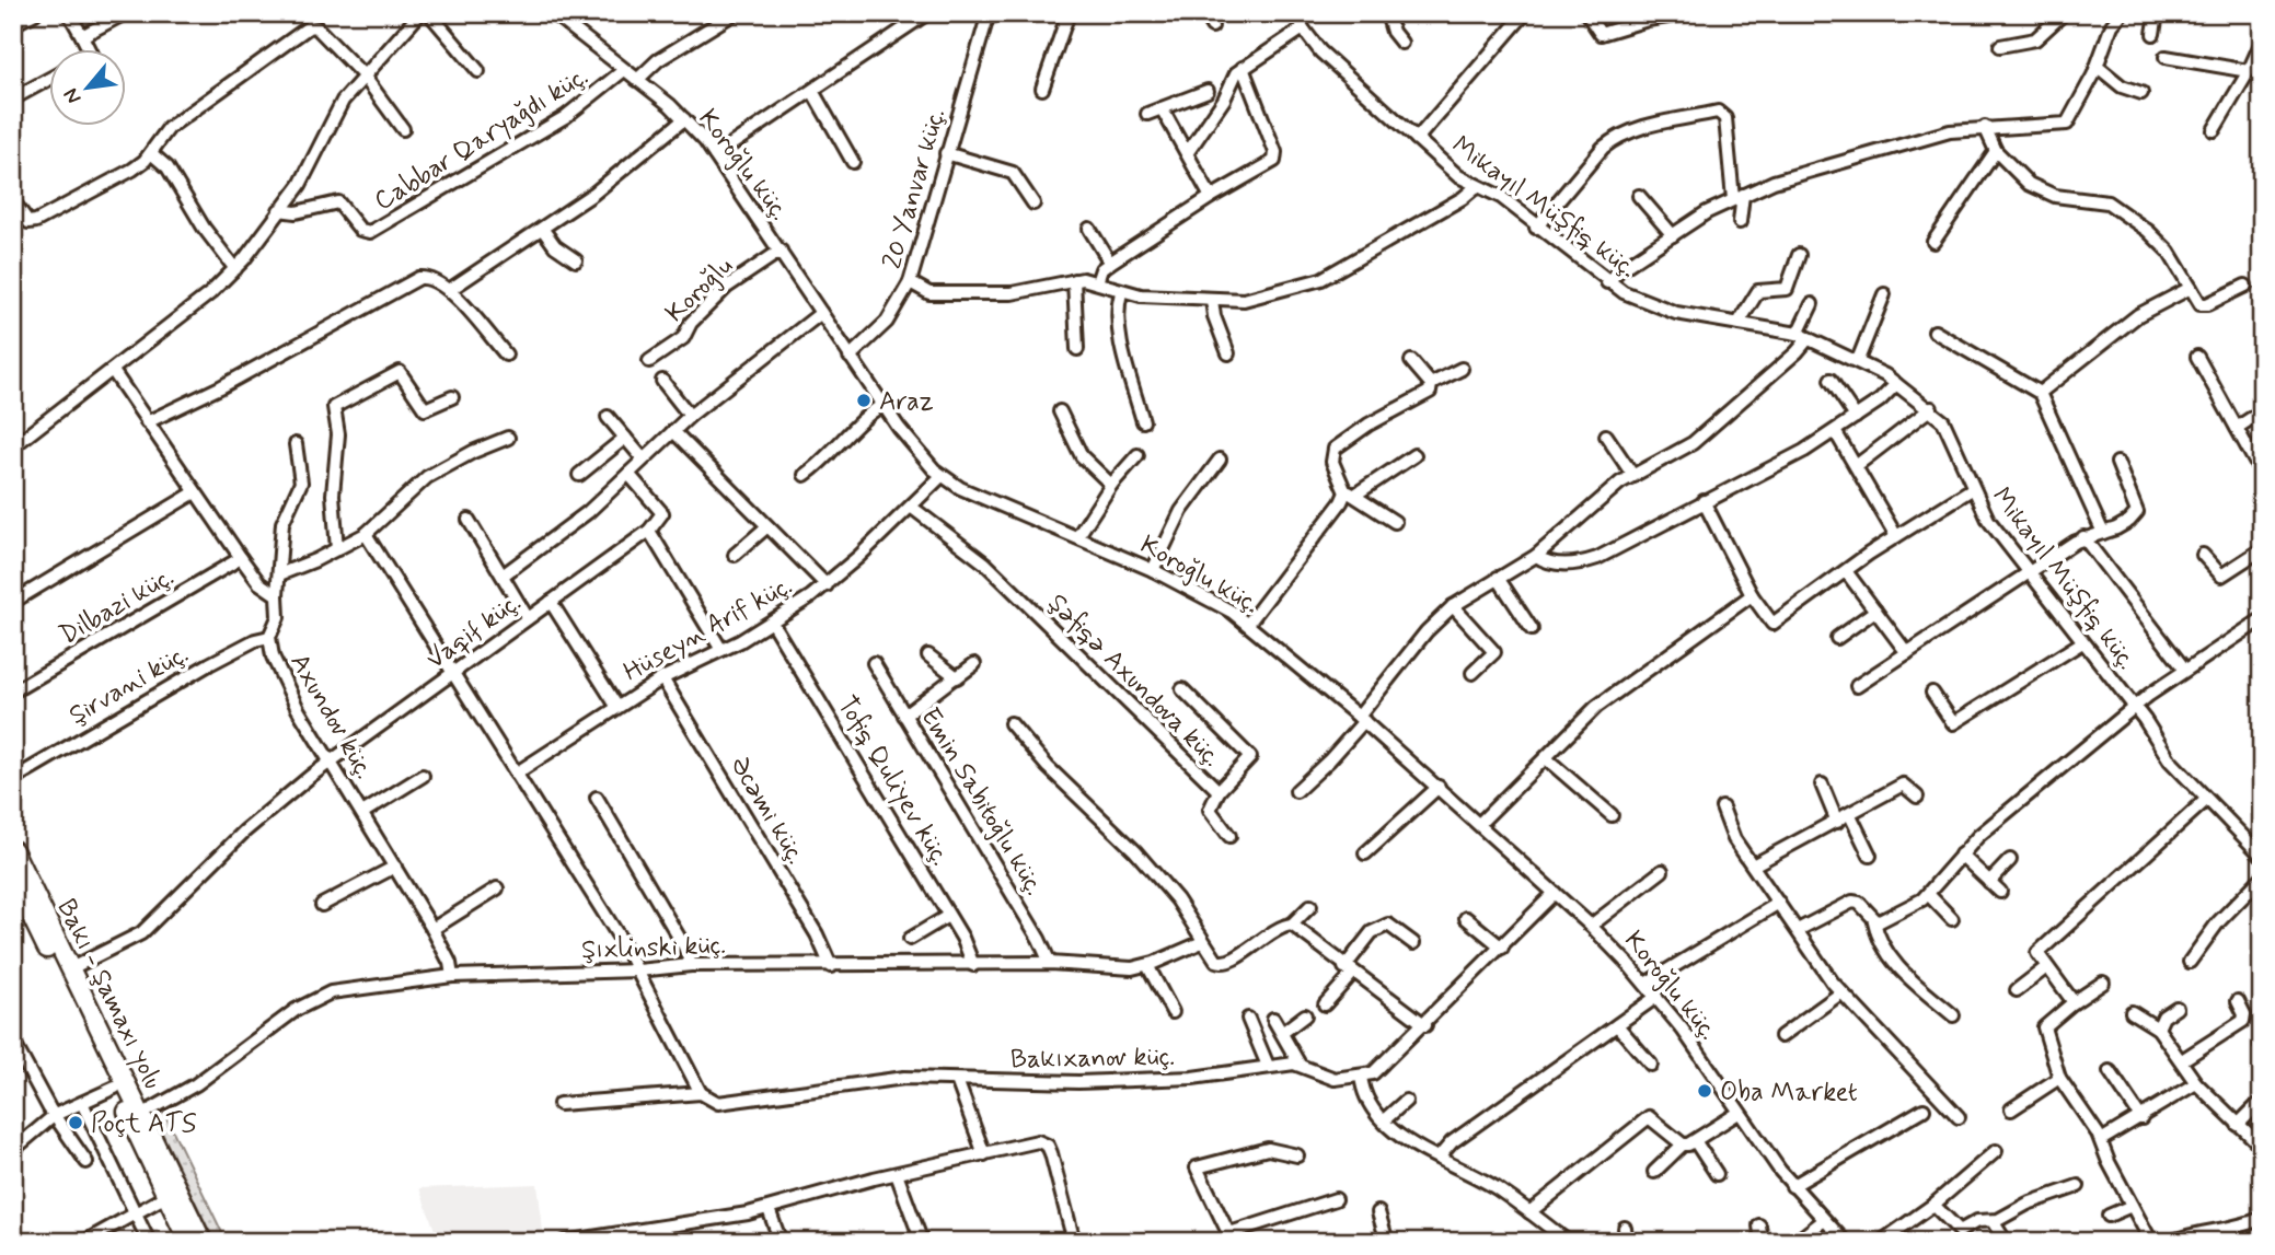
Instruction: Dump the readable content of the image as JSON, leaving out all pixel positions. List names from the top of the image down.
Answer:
{
  "streets": {
    "highway": ["Bakı - Şamaxı yolu"],
    "street": [
      "Cabbar Qaryağdı küç.",
      "Koroğlu küç.",
      "20 Yanvar küç.",
      "Mikayıl Müşfiq küç.",
      "Koroğlu",
      "Dilbazi küç.",
      "Hüseyn Arif küç.",
      "Vaqif küç.",
      "Şəfiqə Axundova küç.",
      "Şirvani küç.",
      "Axundov küç.",
      "Tofiq Quliyev küç.",
      "Emin Sabitoğlu küç.",
      "Əcəmi küç.",
      "Şıxlinski küç.",
      "Bakıxanov küç."
    ]
  },
  "crossings": [
    ["Cabbar Qaryağdı küç.", "Koroğlu küç."],
    ["Koroğlu küç.", "20 Yanvar küç."],
    ["Koroğlu küç.", "Koroğlu"],
    ["Koroğlu küç.", "Hüseyn Arif küç."],
    ["Hüseyn Arif küç.", "Şəfiqə Axundova küç."],
    ["Hüseyn Arif küç.", "Tofiq Quliyev küç."],
    ["Hüseyn Arif küç.", "Əcəmi küç."],
    ["Vaqif küç.", "Axundov küç."],
    ["Vaqif küç.", "Bakı - Şamaxı yolu"],
    ["Şirvani küç.", "Axundov küç."],
    ["Axundov küç.", "Şıxlinski küç."],
    ["Tofiq Quliyev küç.", "Şıxlinski küç."],
    ["Emin Sabitoğlu küç.", "Şıxlinski küç."],
    ["Əcəmi küç.", "Şıxlinski küç."],
    ["Şıxlinski küç.", "Bakı - Şamaxı yolu"]
  ],
  "places": ["Araz", "Oba Market", "Poçt ATS"],
  "north": "bottom left"
}
